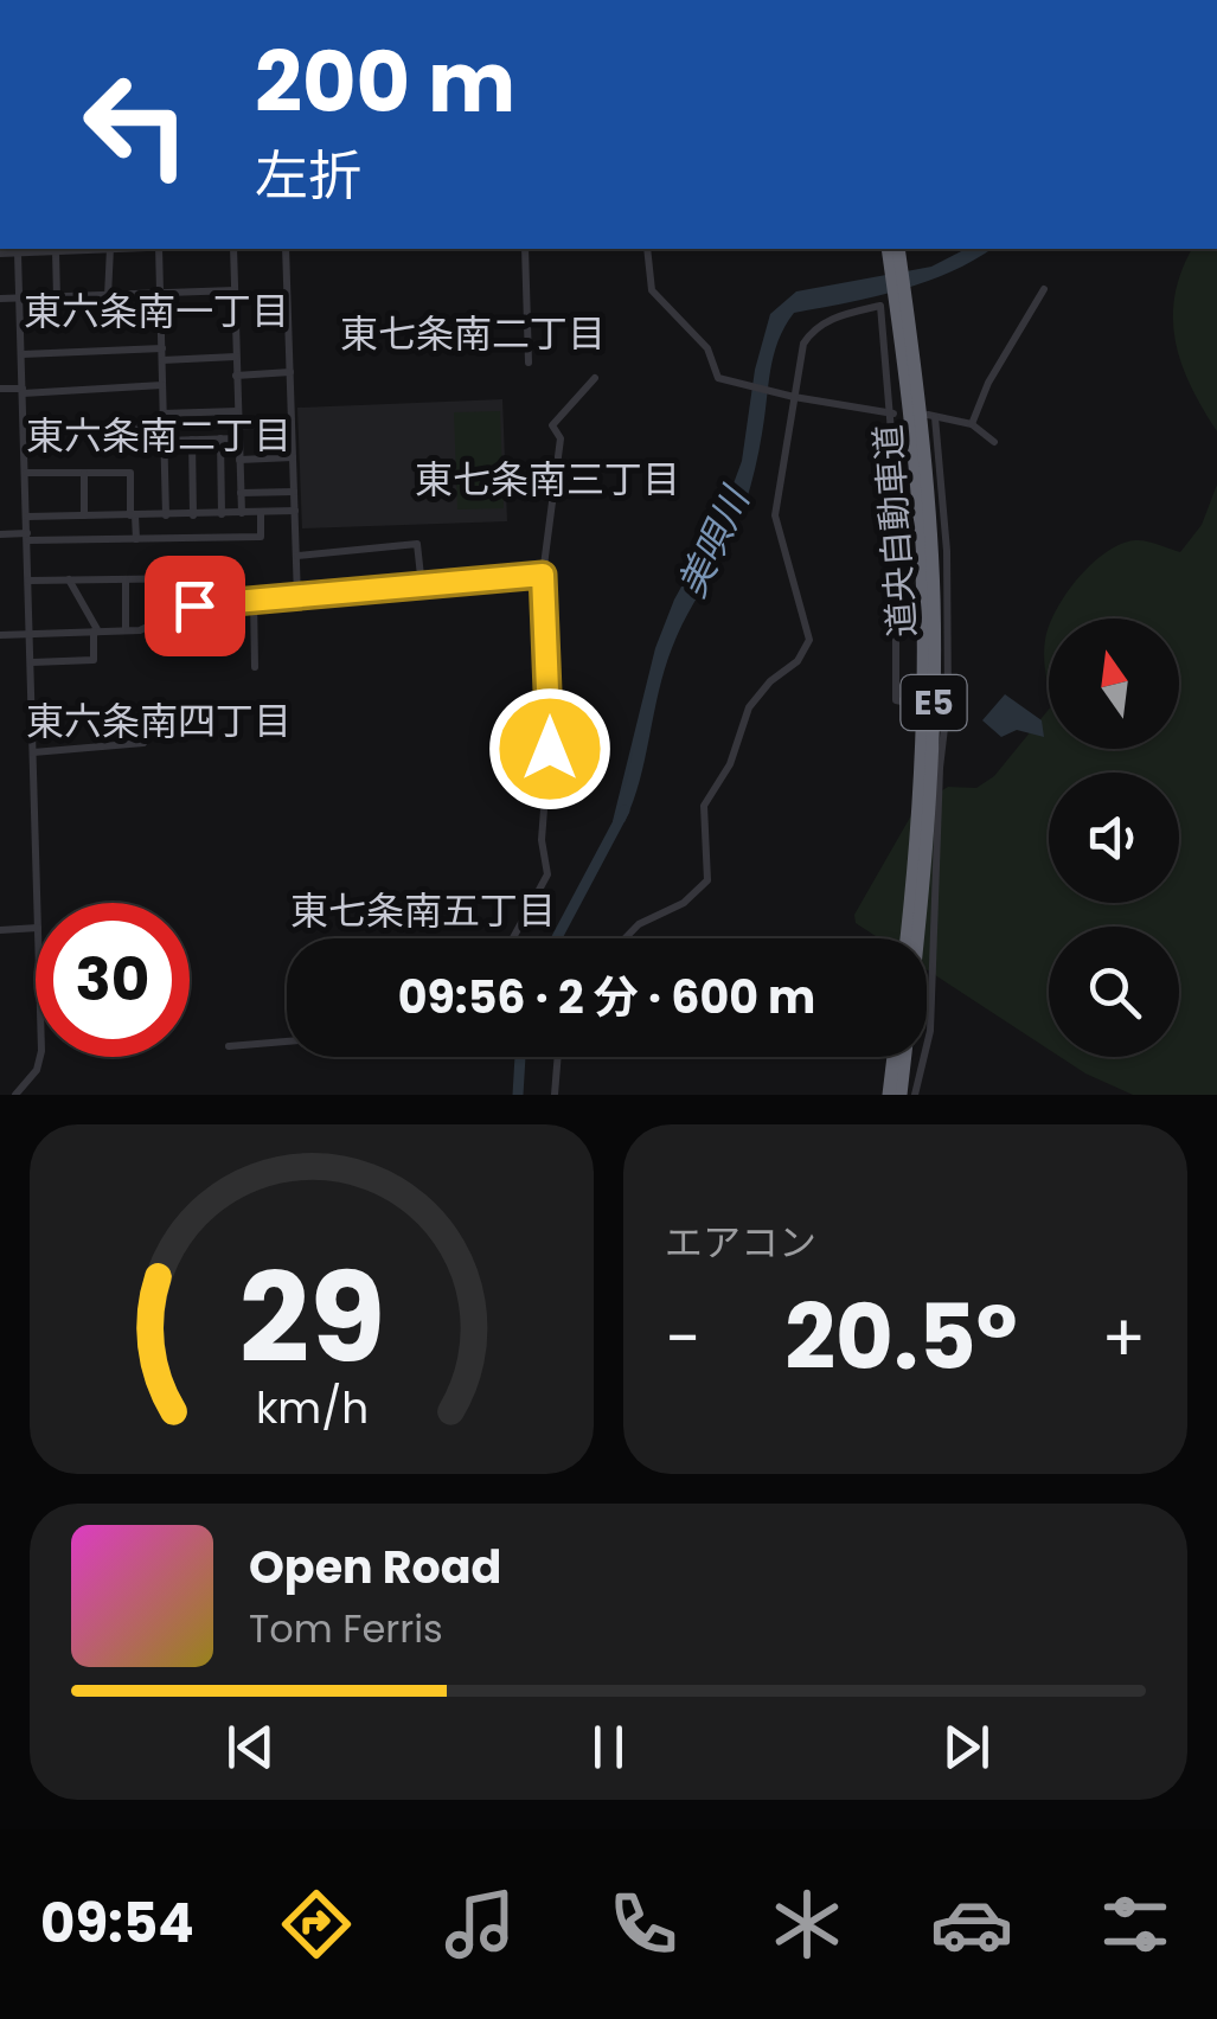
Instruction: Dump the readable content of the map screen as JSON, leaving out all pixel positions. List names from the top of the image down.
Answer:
{
  "streets": {
    "highway": ["道央自動車道", "E5"]
  },
  "districts": [
    "東六条南一丁目",
    "東七条南二丁目",
    "東六条南二丁目",
    "東七条南三丁目",
    "東六条南四丁目",
    "東七条南五丁目"
  ],
  "water": ["美唄川"],
  "north": "top",
  "page": {
    "turn": ["200 m", "左折"],
    "limit": "30",
    "trip": "09:56 · 2 分 · 600 m",
    "tile": "エアコン",
    "heat": ["−", "20.5°", "+"],
    "song": ["Open Road", "Tom Ferris"],
    "tabs": "09:54",
    "gauge": ["29", "km/h"]
  }
}
